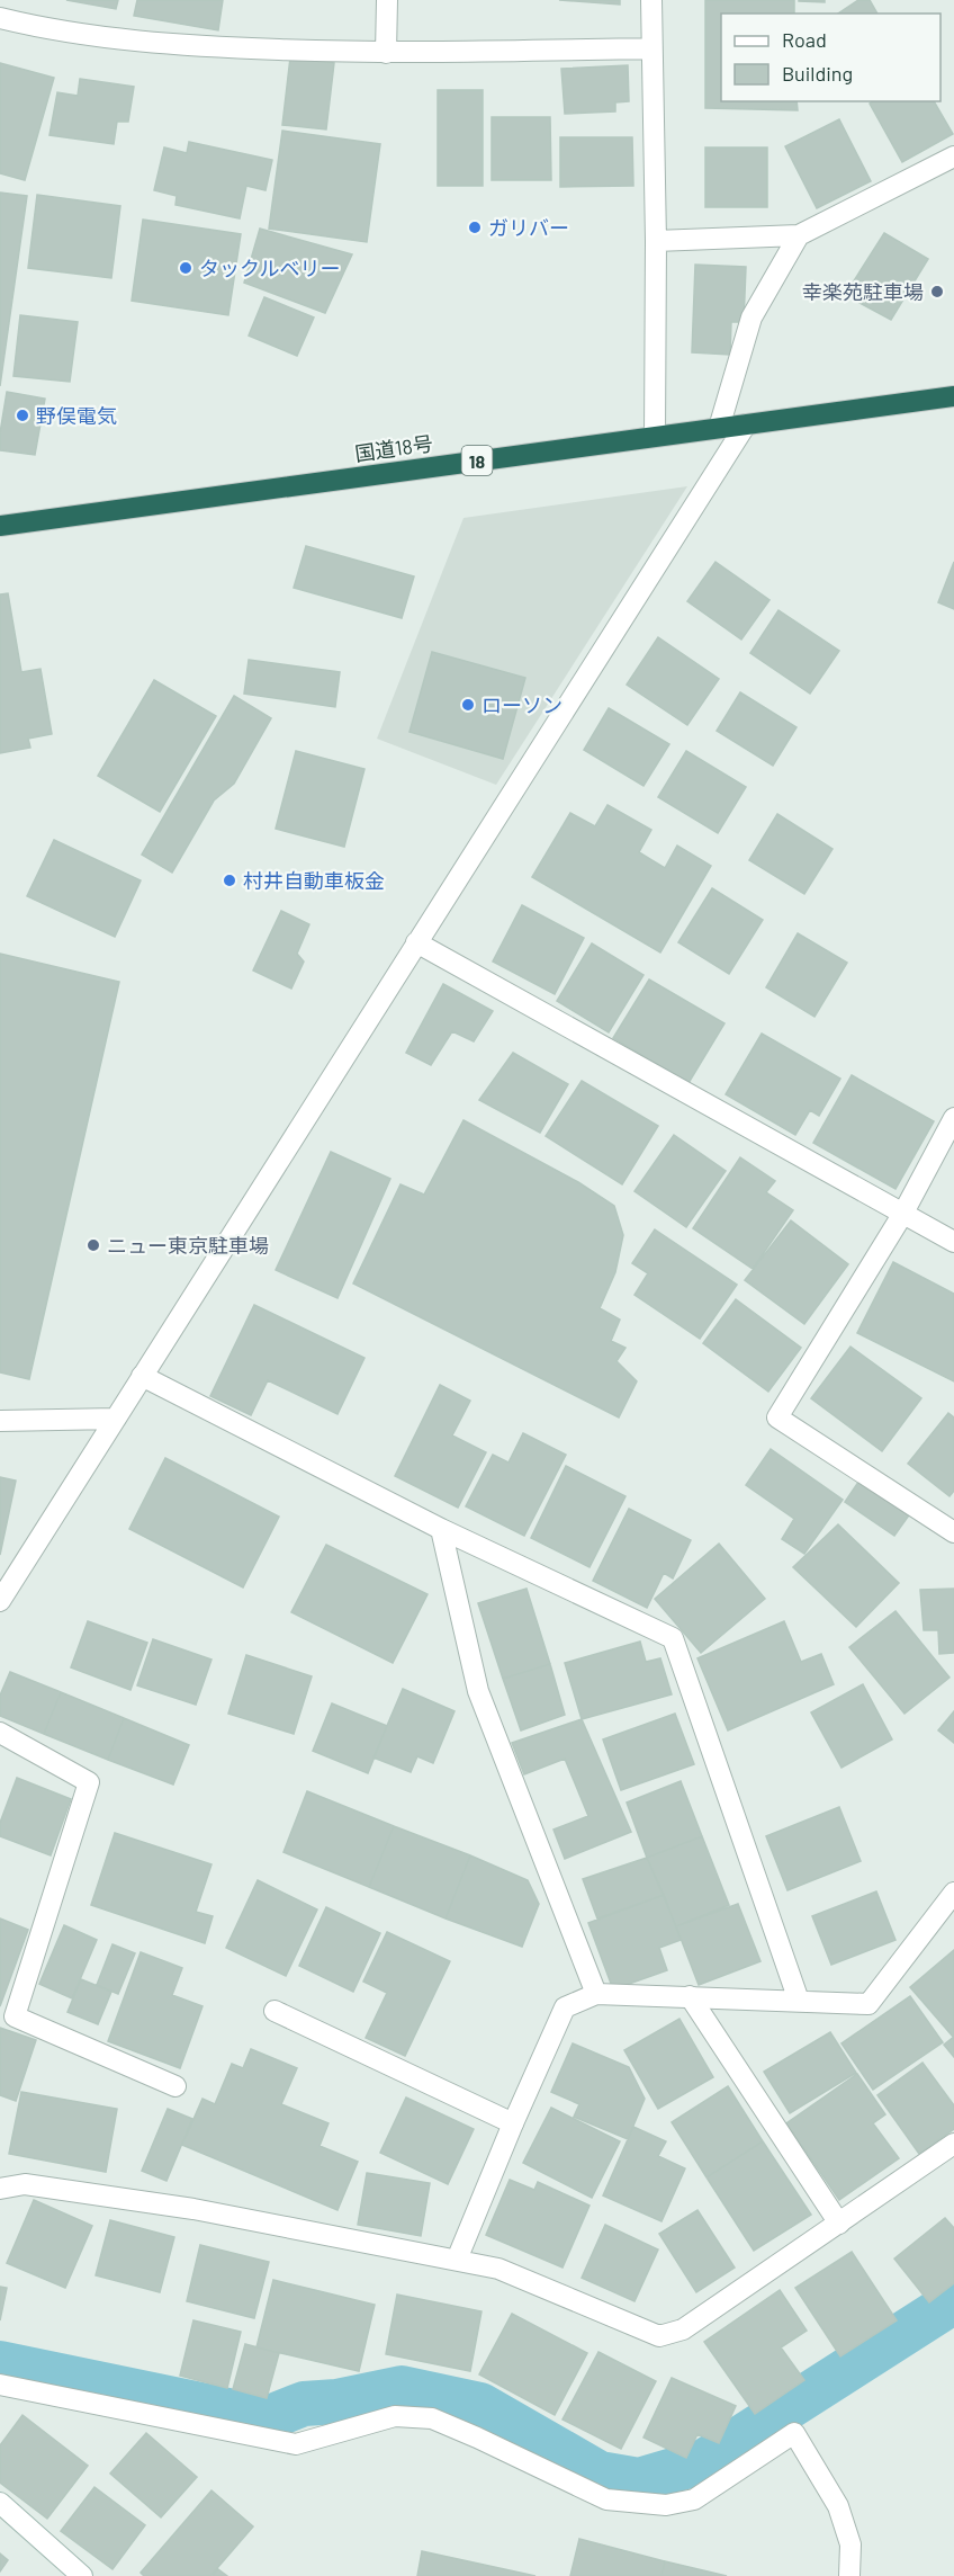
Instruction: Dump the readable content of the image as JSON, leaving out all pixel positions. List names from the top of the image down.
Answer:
{
  "streets": {
    "highway": ["国道18号", "18"]
  },
  "places": [
    "ガリバー",
    "タックルベリー",
    "幸楽苑駐車場",
    "野俣電気",
    "ローソン",
    "村井自動車板金",
    "ニュー東京駐車場"
  ],
  "legend": ["Road", "Building"]
}
